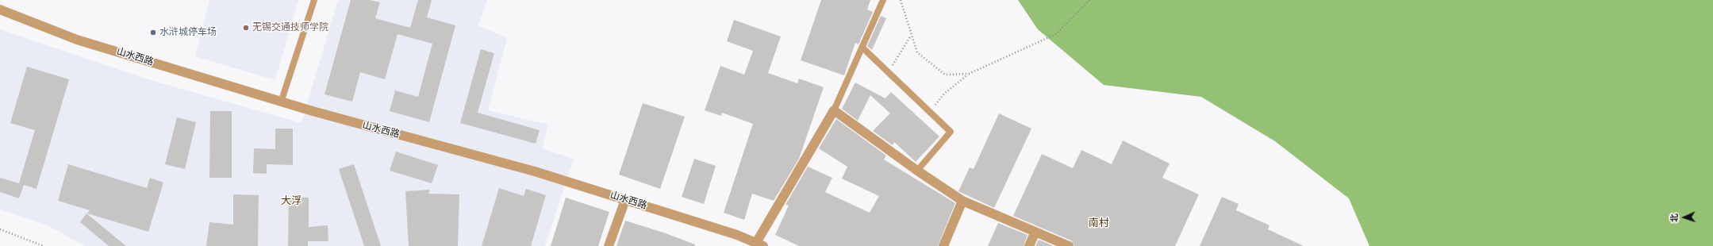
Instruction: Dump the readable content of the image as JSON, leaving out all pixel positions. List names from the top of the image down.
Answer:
{
  "streets": {
    "street": ["山水西路"]
  },
  "districts": ["大浮", "南村"],
  "places": ["无锡交通技师学院", "水浒城停车场"],
  "north": "left"
}
